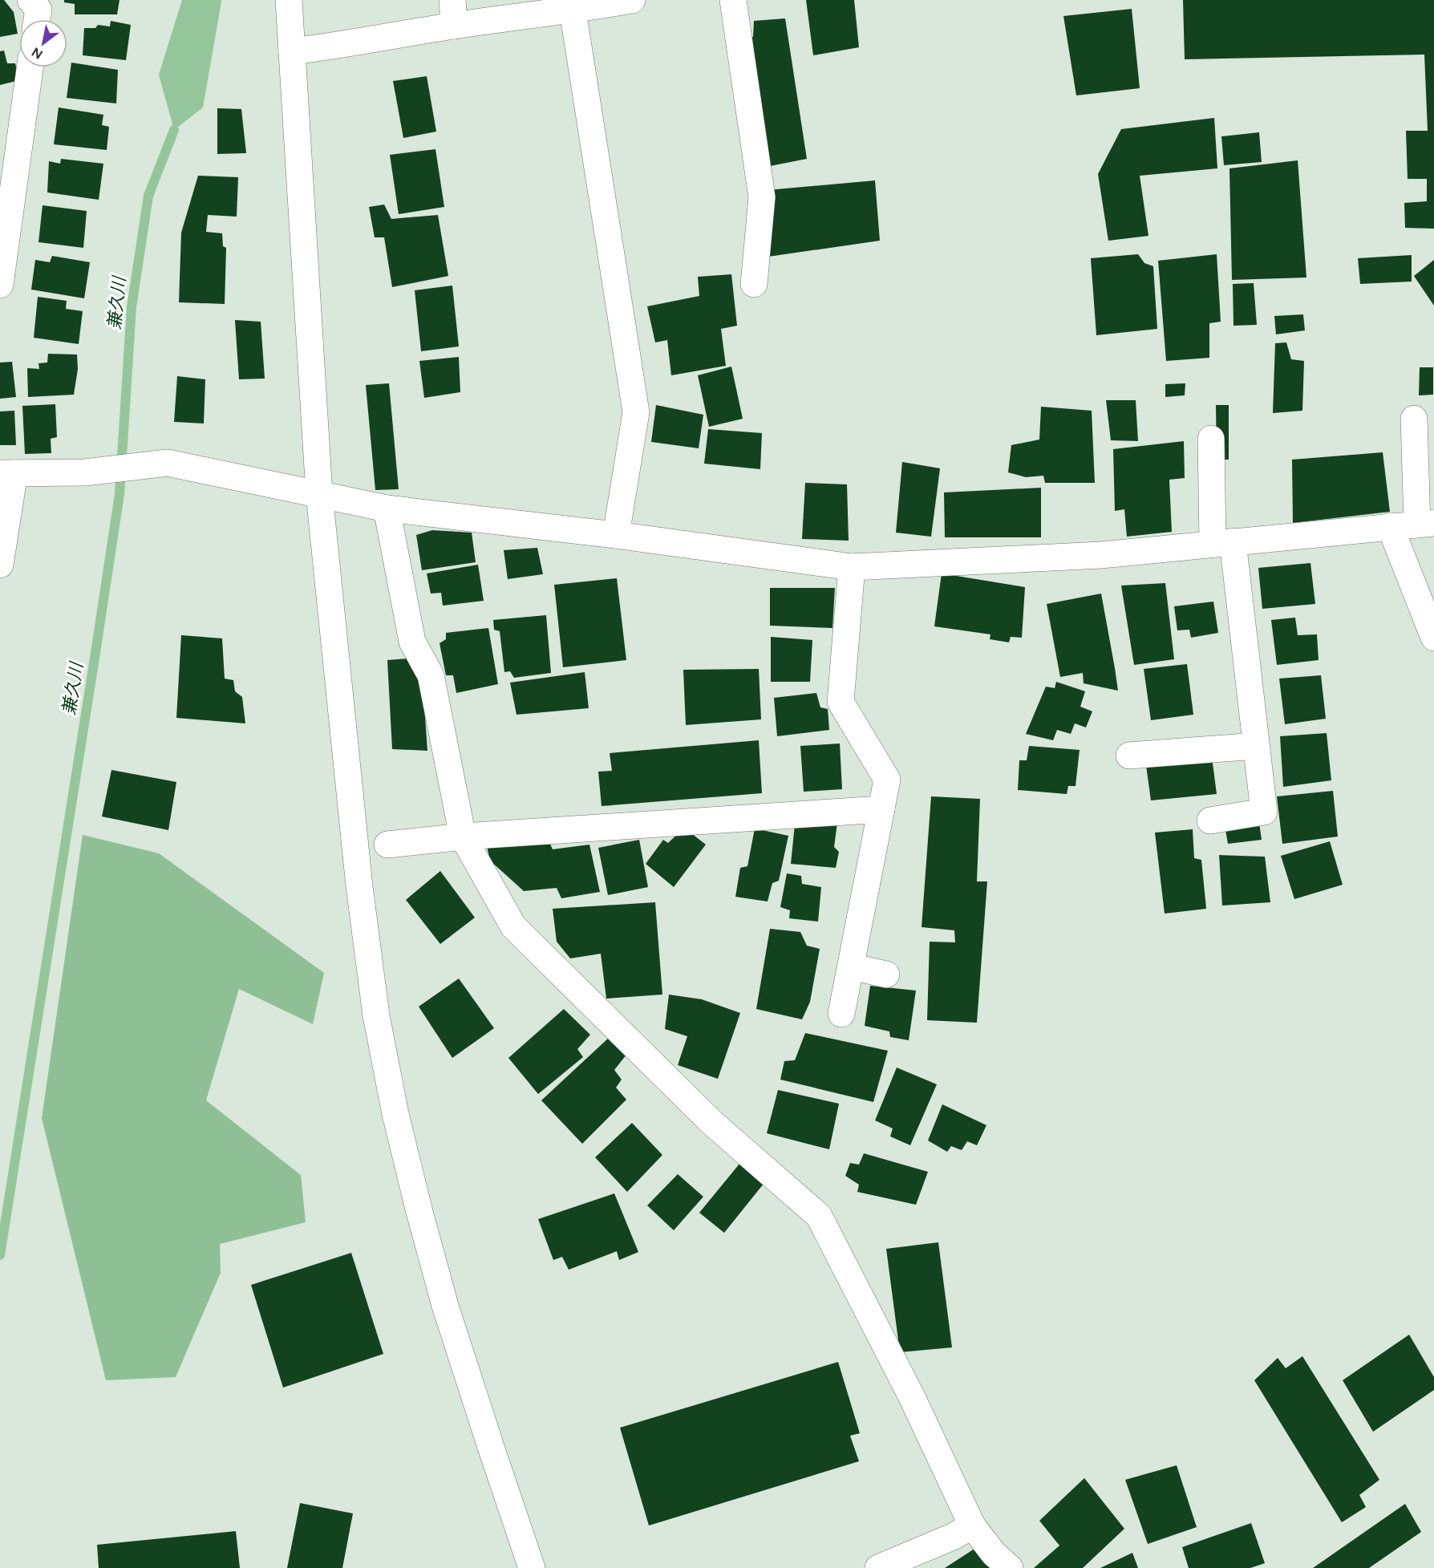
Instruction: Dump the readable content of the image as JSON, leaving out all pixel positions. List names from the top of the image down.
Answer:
{
  "water": ["兼久川"],
  "north": "bottom left"
}
